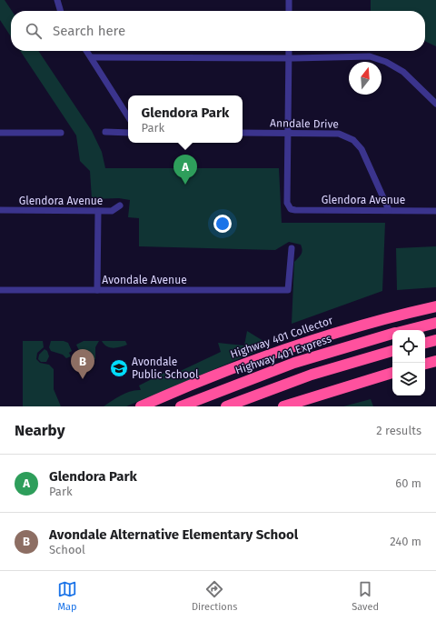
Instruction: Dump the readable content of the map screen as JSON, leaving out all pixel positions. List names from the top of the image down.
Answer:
{
  "streets": {
    "highway": ["Highway 401 Collector", "Highway 401 Express"],
    "street": ["Anndale Drive", "Glendora Avenue", "Avondale Avenue"]
  },
  "crossings": [
    ["Anndale Drive", "Glendora Avenue"]
  ],
  "places": {
    "school or university": ["Avondale Public School"]
  },
  "north": "top",
  "page": {
    "search": "Search here",
    "popup": ["Glendora Park", "Park"],
    "pins": ["A", "B"],
    "heading": ["Nearby", "2 results"],
    "list": [
      {
        "mark": "A",
        "name": "Glendora Park",
        "note": "Park",
        "value": "60 m"
      },
      {
        "mark": "B",
        "name": "Avondale Alternative Elementary School",
        "note": "School",
        "value": "240 m"
      }
    ],
    "nav": ["Map", "Directions", "Saved"]
  }
}
